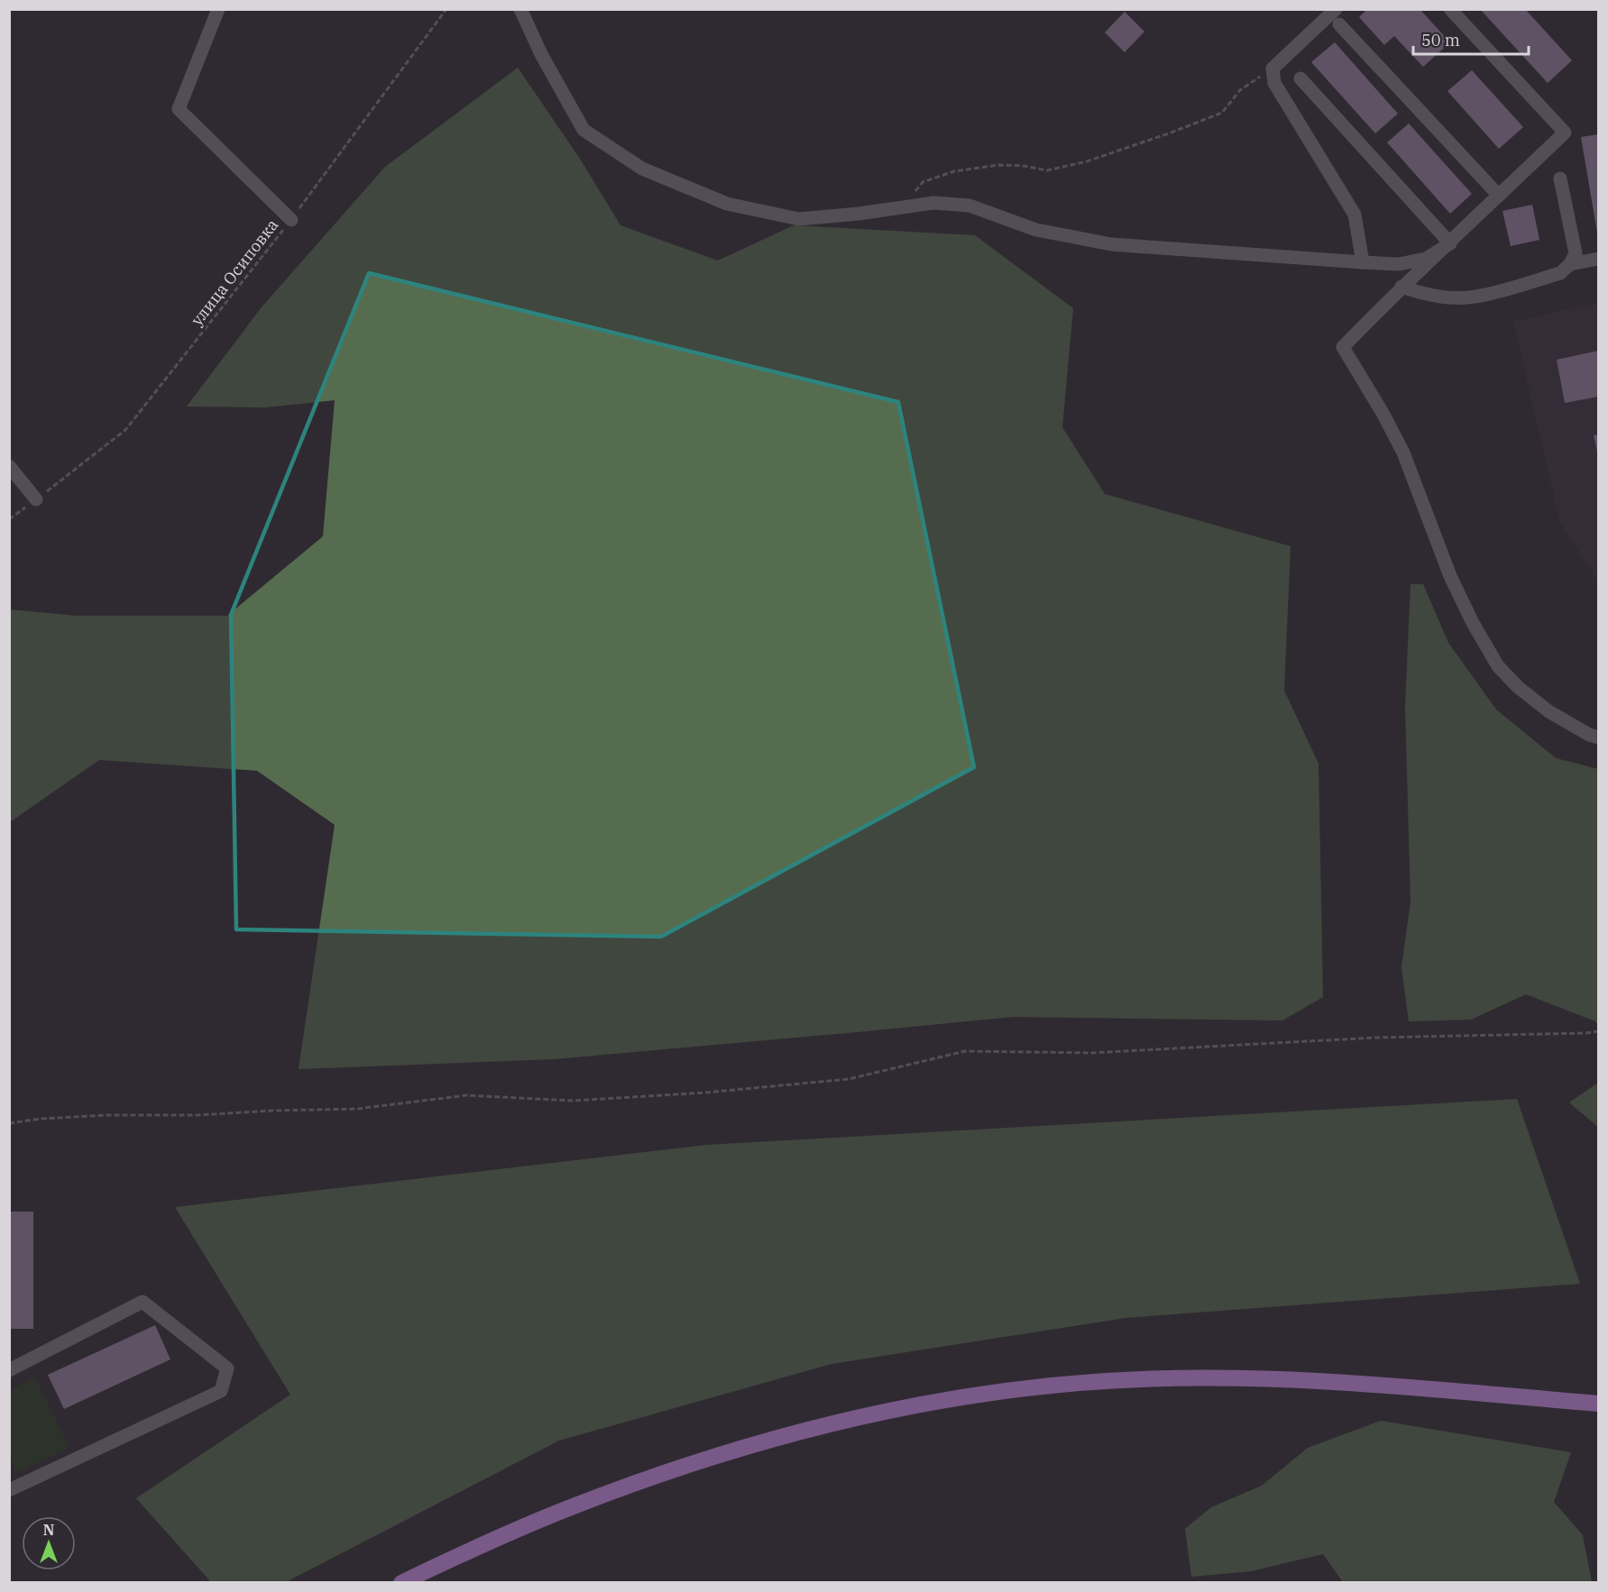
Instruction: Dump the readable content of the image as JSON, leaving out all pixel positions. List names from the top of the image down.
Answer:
{
  "streets": {
    "path": ["улица Осиповка"]
  },
  "scale_bar": "50 m",
  "north": "top"
}
